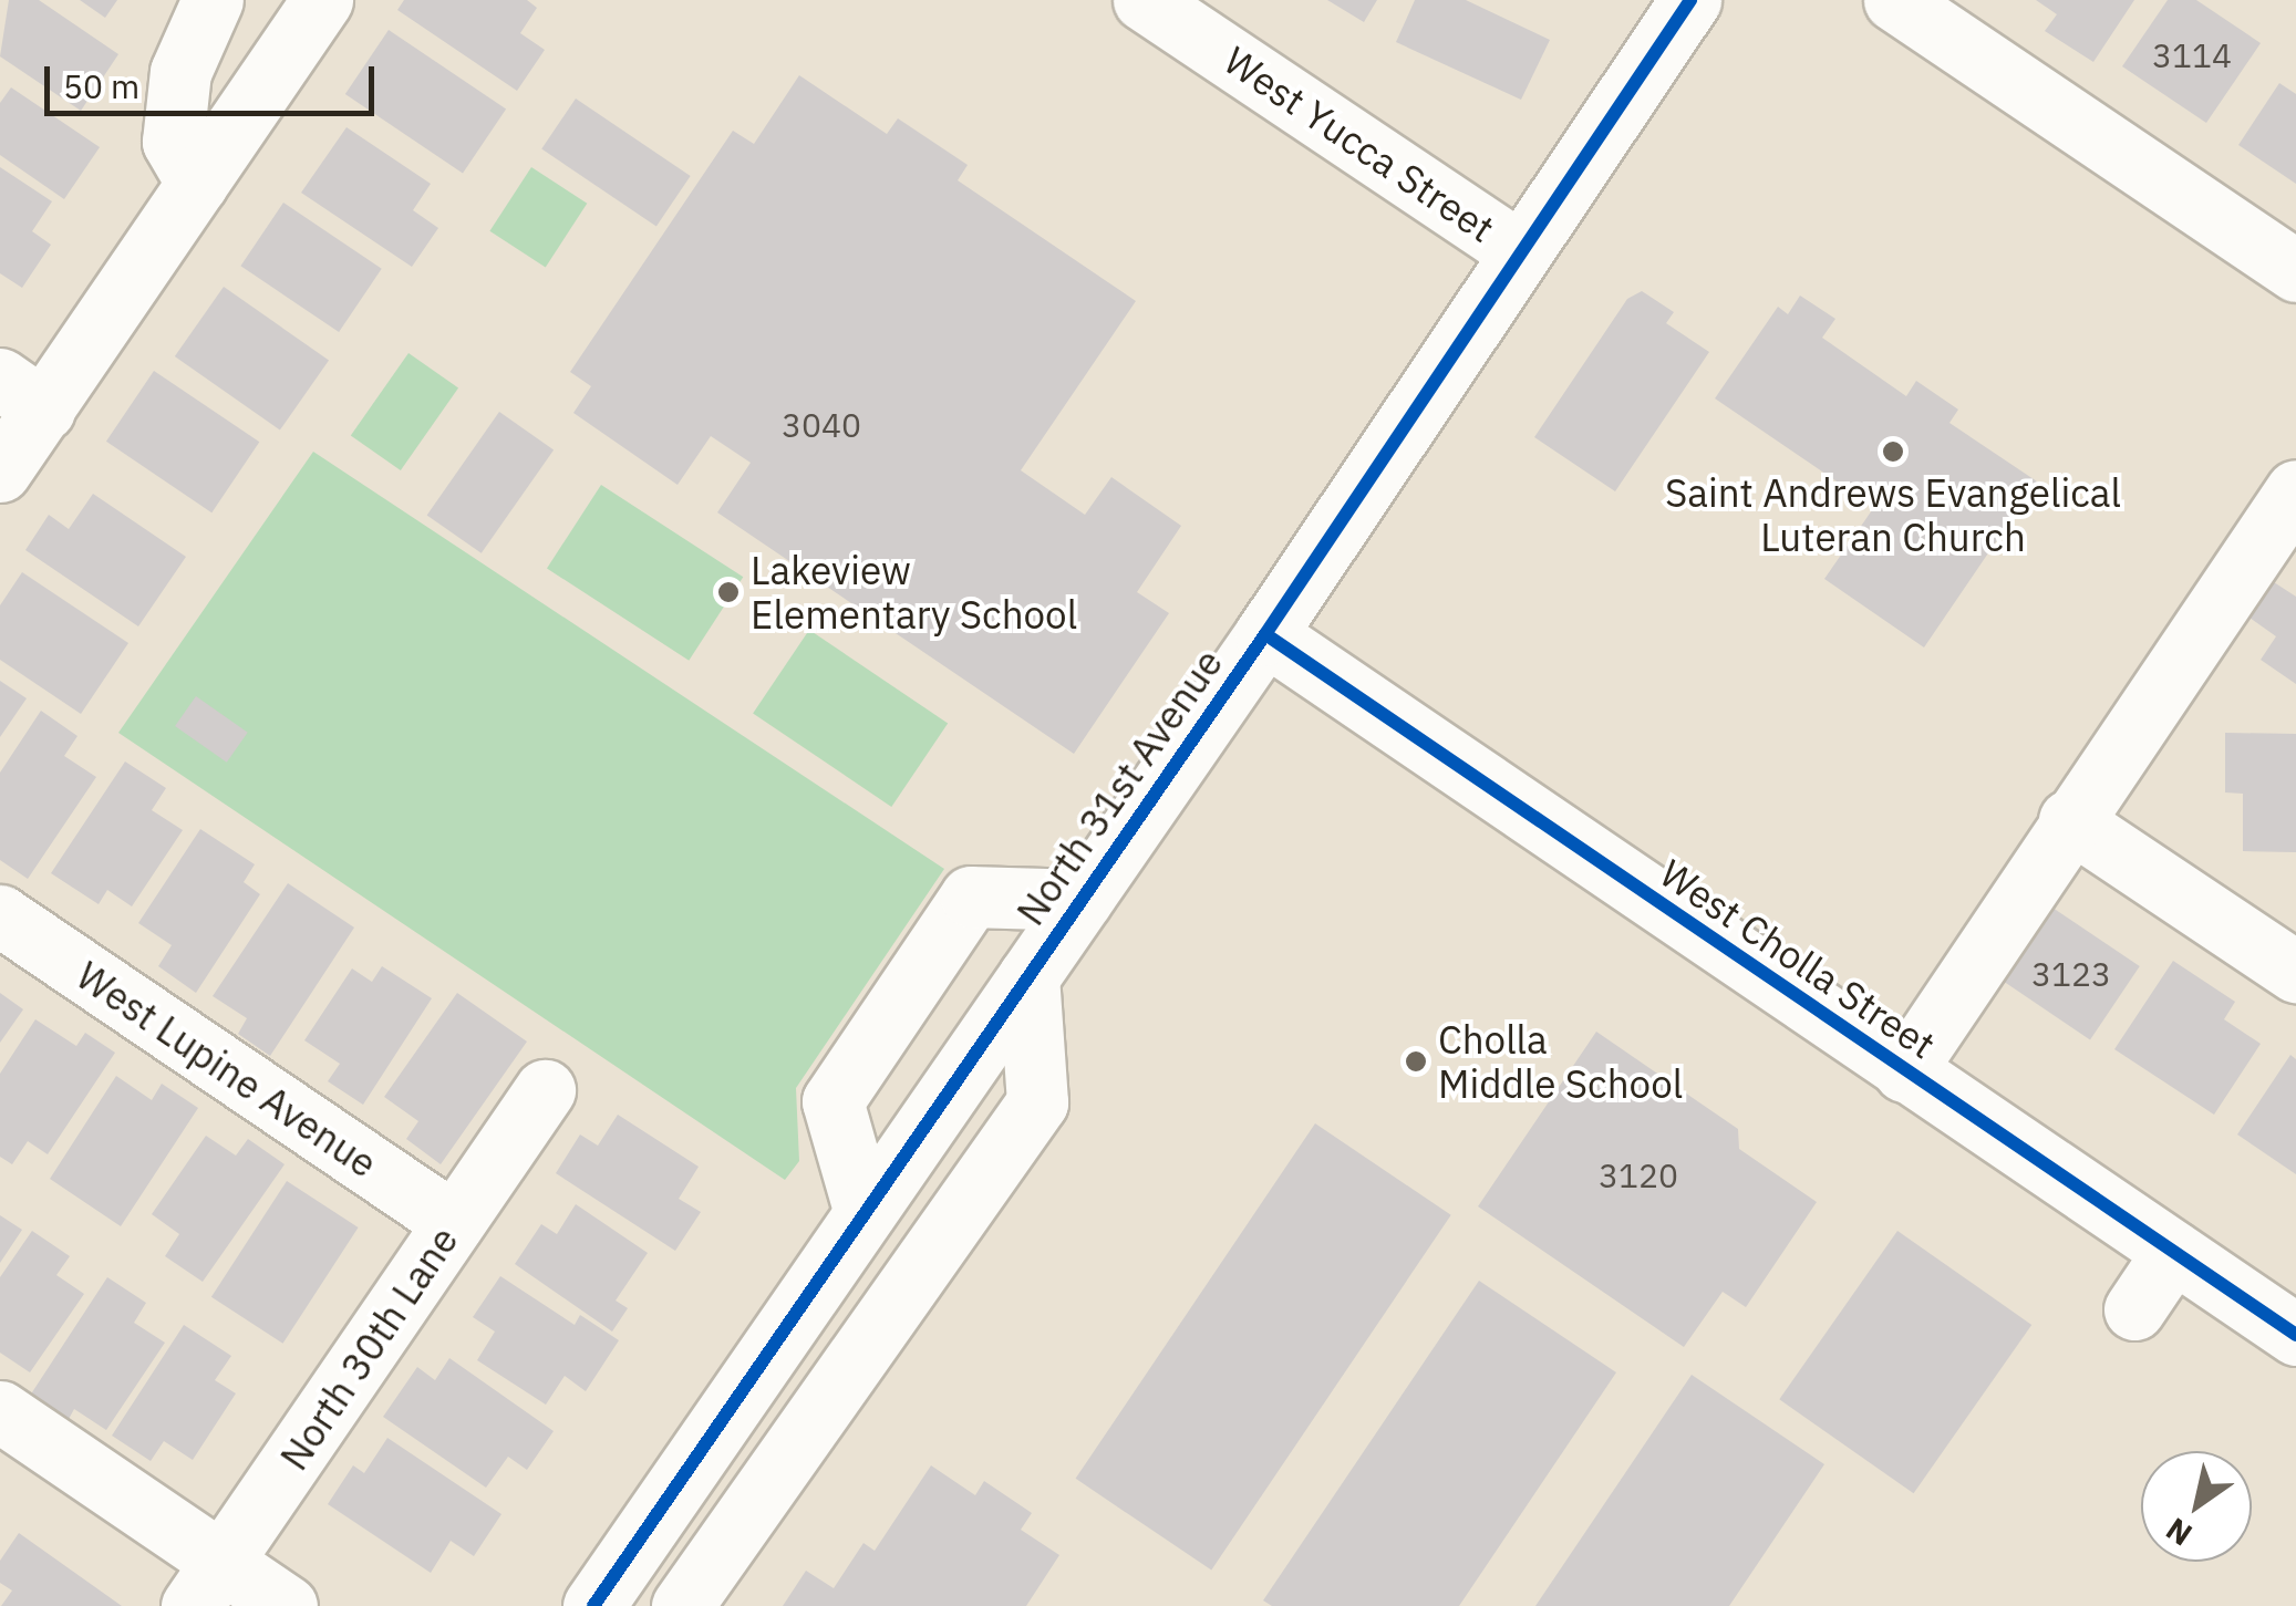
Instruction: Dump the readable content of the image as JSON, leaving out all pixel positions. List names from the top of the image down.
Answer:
{
  "streets": {
    "street": [
      "West Yucca Street",
      "North 31st Avenue",
      "West Cholla Street",
      "West Lupine Avenue",
      "North 30th Lane"
    ]
  },
  "crossings": [
    ["West Yucca Street", "North 31st Avenue"],
    ["North 31st Avenue", "West Cholla Street"],
    ["West Lupine Avenue", "North 30th Lane"]
  ],
  "places": ["Saint Andrews Evangelical Luteran Church", "Lakeview Elementary School", "Cholla Middle School"],
  "house_numbers": [
    "3114",
    "3040",
    "3123",
    "3120"
  ],
  "scale_bar": "50 m",
  "north": "bottom left"
}
